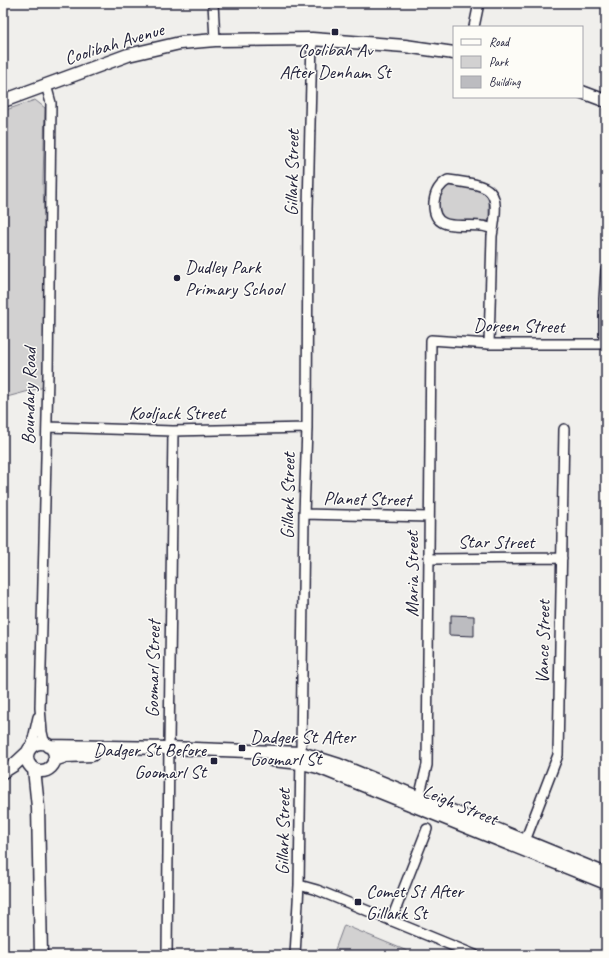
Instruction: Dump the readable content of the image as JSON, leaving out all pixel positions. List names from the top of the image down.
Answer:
{
  "streets": {
    "street": [
      "Coolibah Avenue",
      "Gillark Street",
      "Doreen Street",
      "Boundary Road",
      "Kooljack Street",
      "Planet Street",
      "Star Street",
      "Maria Street",
      "Vance Street",
      "Goomarl Street",
      "Leigh Street"
    ]
  },
  "crossings": [
    ["Coolibah Avenue", "Gillark Street"],
    ["Coolibah Avenue", "Boundary Road"],
    ["Gillark Street", "Kooljack Street"],
    ["Gillark Street", "Planet Street"],
    ["Gillark Street", "Leigh Street"],
    ["Doreen Street", "Maria Street"],
    ["Boundary Road", "Kooljack Street"],
    ["Kooljack Street", "Goomarl Street"],
    ["Planet Street", "Maria Street"],
    ["Star Street", "Maria Street"],
    ["Star Street", "Vance Street"],
    ["Maria Street", "Leigh Street"],
    ["Vance Street", "Leigh Street"],
    ["Goomarl Street", "Leigh Street"]
  ],
  "places": {
    "transit": [
      "Coolibah Av After Denham St",
      "Dadger St After Goomarl St",
      "Dadger St Before Goomarl St",
      "Comet St After Gillark St"
    ],
    "other": ["Dudley Park Primary School"]
  },
  "legend": ["Road", "Park", "Building"]
}
